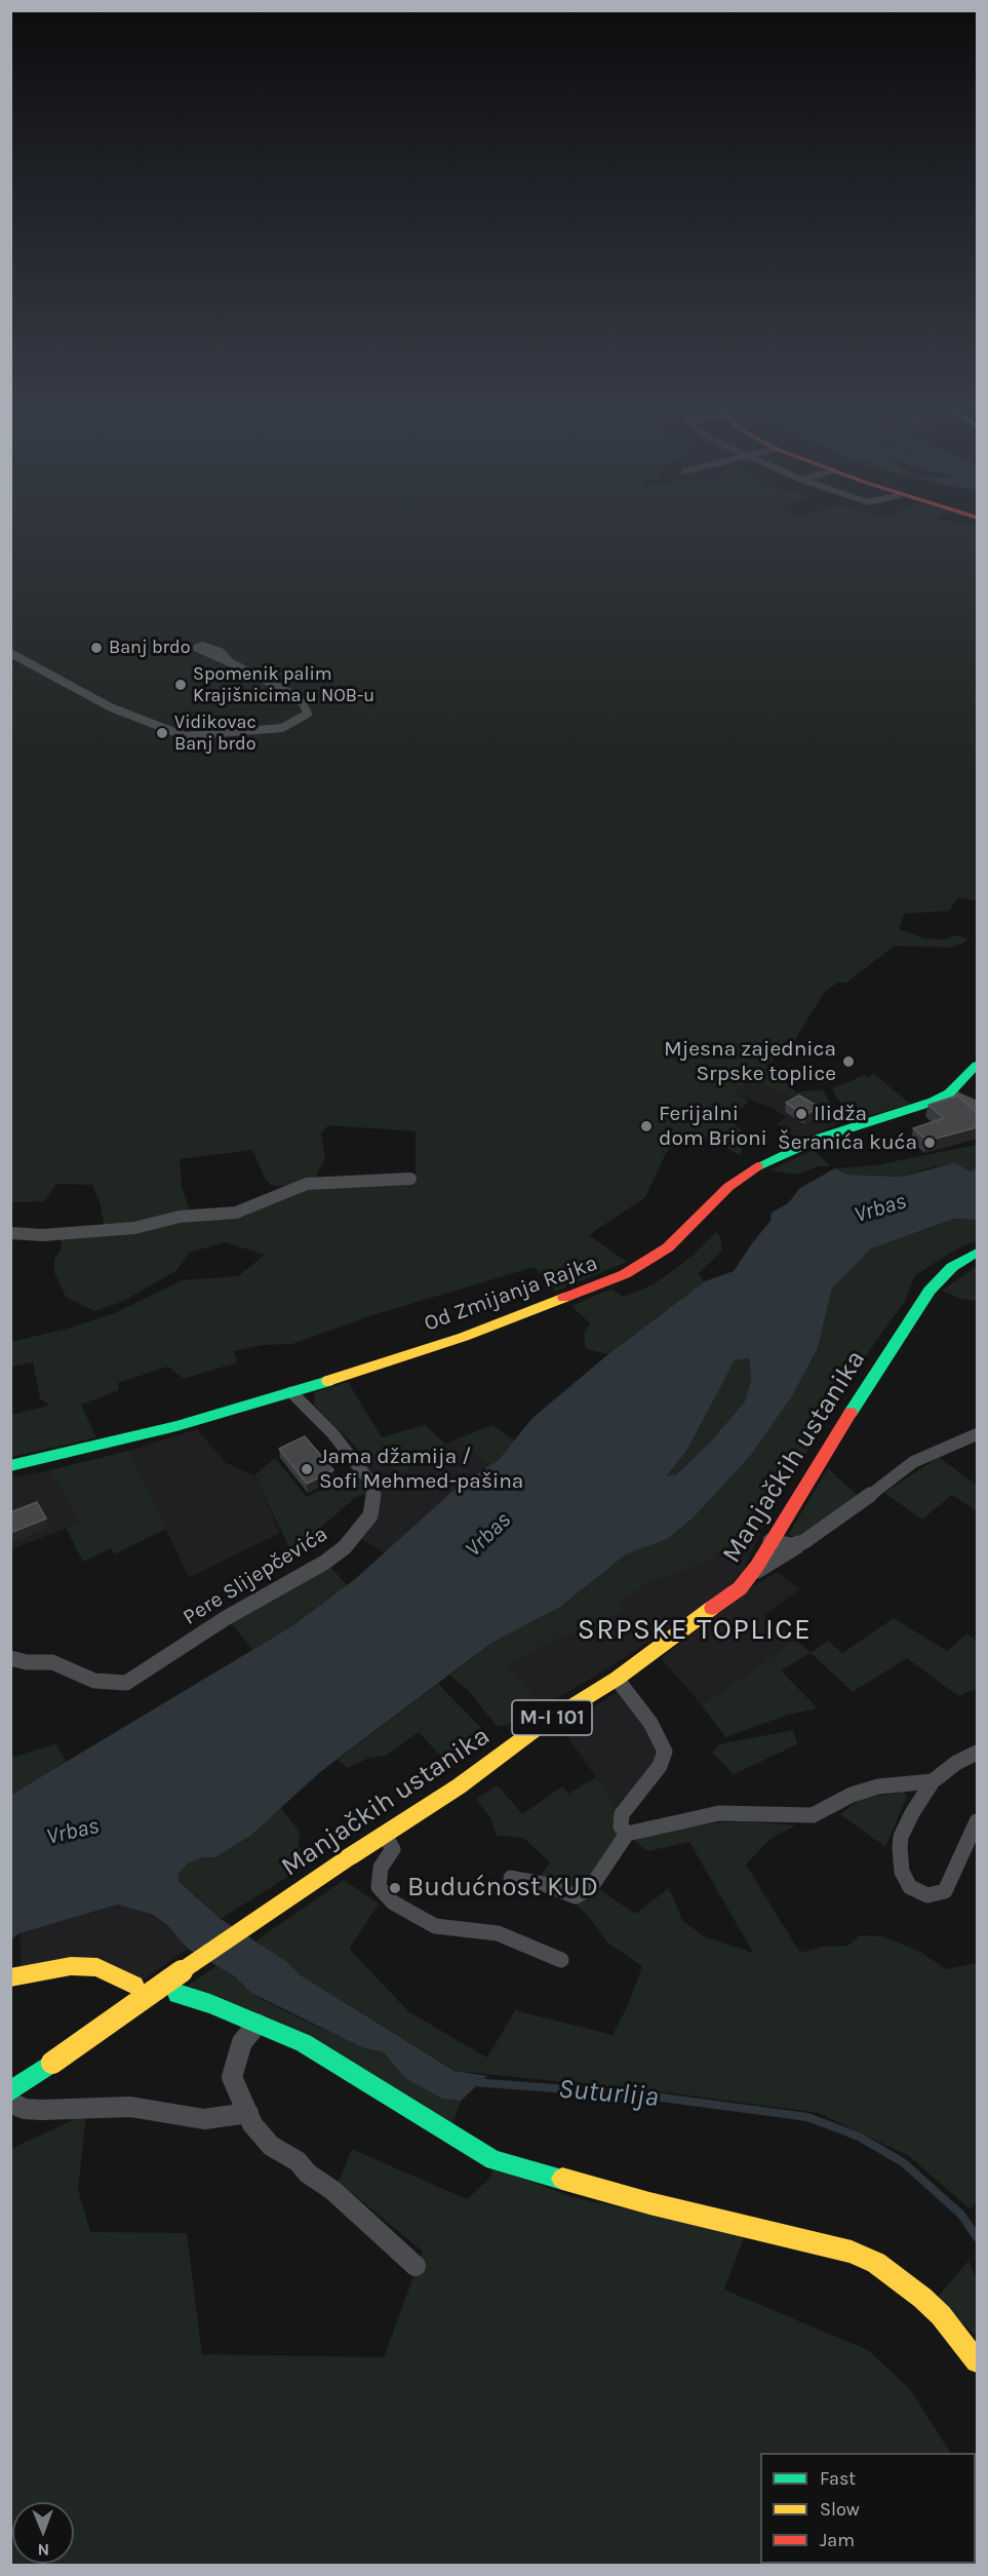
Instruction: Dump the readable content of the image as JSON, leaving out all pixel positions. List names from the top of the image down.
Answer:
{
  "streets": {
    "street": [
      "Od Zmijanja Rajka",
      "Manjačkih ustanika",
      "Pere Slijepčevića",
      "M-I 101"
    ]
  },
  "crossings": [
    ["Od Zmijanja Rajka", "Pere Slijepčevića"]
  ],
  "districts": ["SRPSKE TOPLICE"],
  "water": ["Vrbas", "Suturlija"],
  "places": [
    "Banj brdo",
    "Spomenik palim Krajišnicima u NOB-u",
    "Vidikovac Banj brdo",
    "Mjesna zajednica Srpske toplice",
    "Ilidža",
    "Ferijalni dom Brioni",
    "Šeranića kuća",
    "Jama džamija / Sofi Mehmed-pašina",
    "Budućnost KUD"
  ],
  "legend": ["Fast", "Slow", "Jam"],
  "north": "bottom"
}
